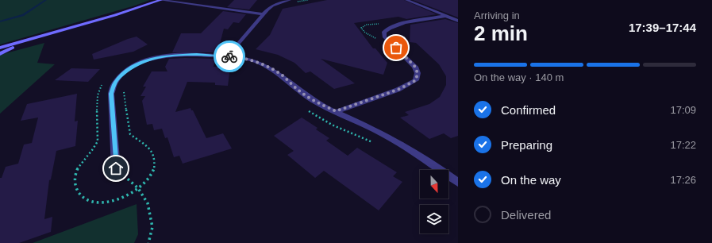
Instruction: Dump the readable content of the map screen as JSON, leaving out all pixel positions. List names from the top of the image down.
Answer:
{
  "north": "bottom",
  "page": {
    "heading": ["2 min", "Arriving in", "17:39–17:44"],
    "bar": "On the way · 140 m",
    "list": [
      ["Confirmed", "17:09"],
      ["Preparing", "17:22"],
      ["On the way", "17:26"],
      "Delivered"
    ]
  }
}
